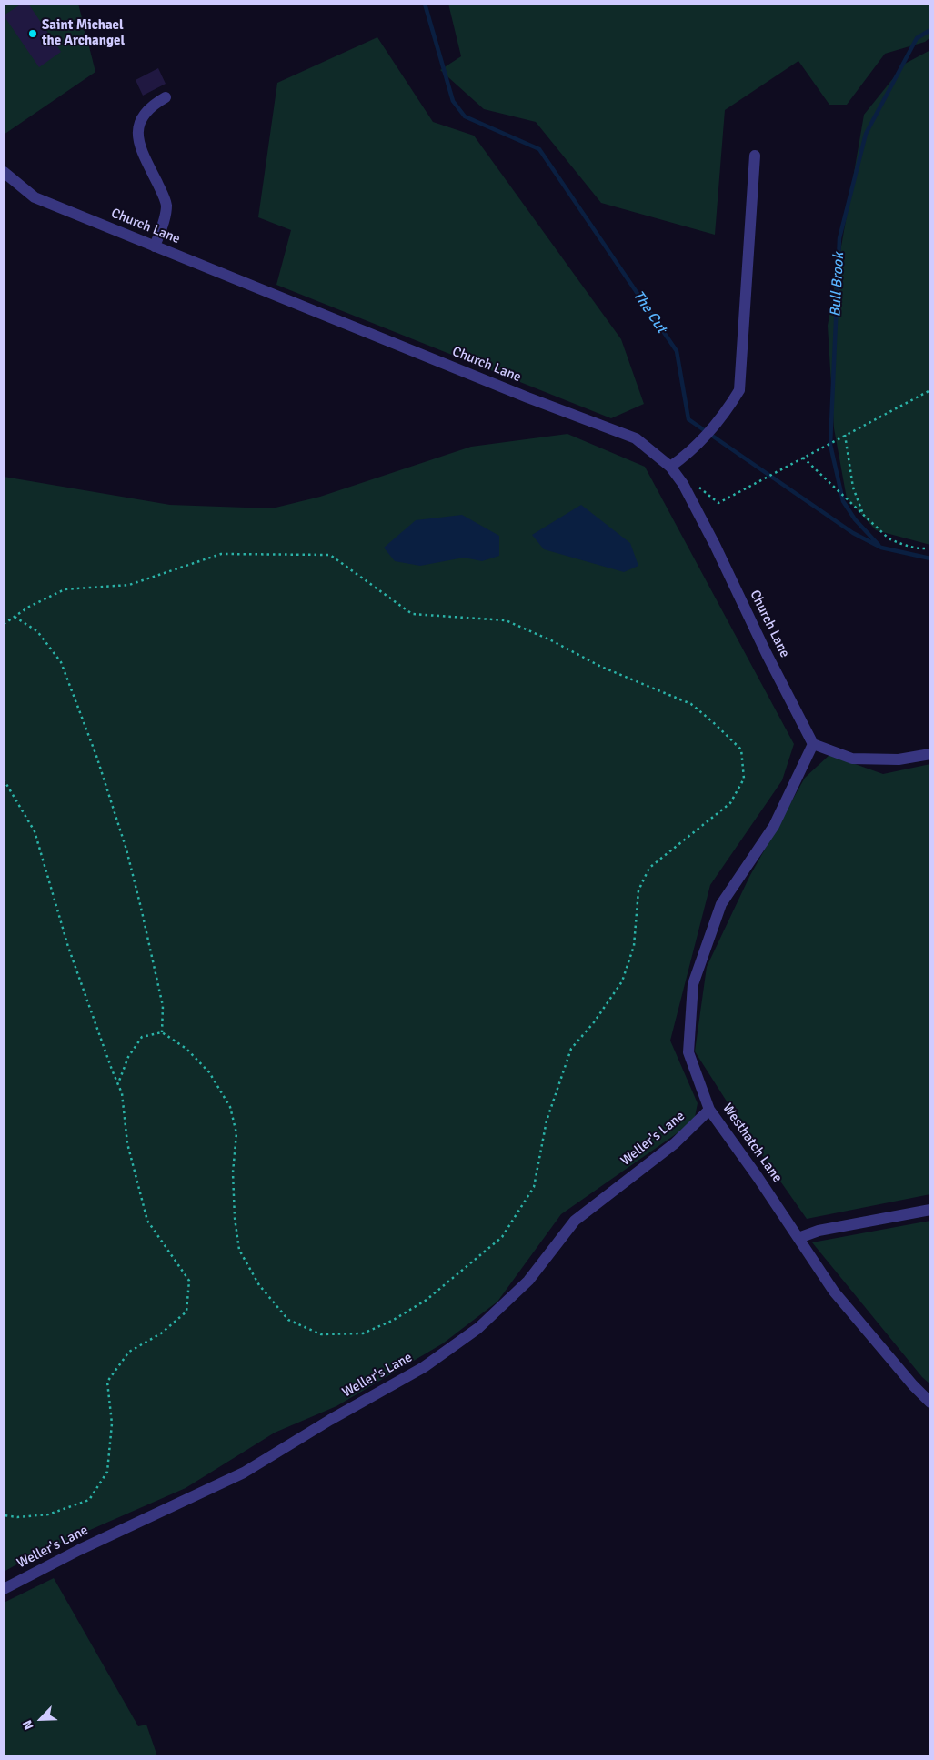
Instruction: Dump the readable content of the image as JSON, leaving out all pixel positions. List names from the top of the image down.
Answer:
{
  "streets": {
    "street": ["Church Lane", "Weller's Lane", "Westhatch Lane"]
  },
  "crossings": [
    ["Church Lane", "Westhatch Lane"],
    ["Weller's Lane", "Westhatch Lane"]
  ],
  "water": ["Bull Brook", "The Cut"],
  "places": ["Saint Michael the Archangel"],
  "north": "bottom left"
}
